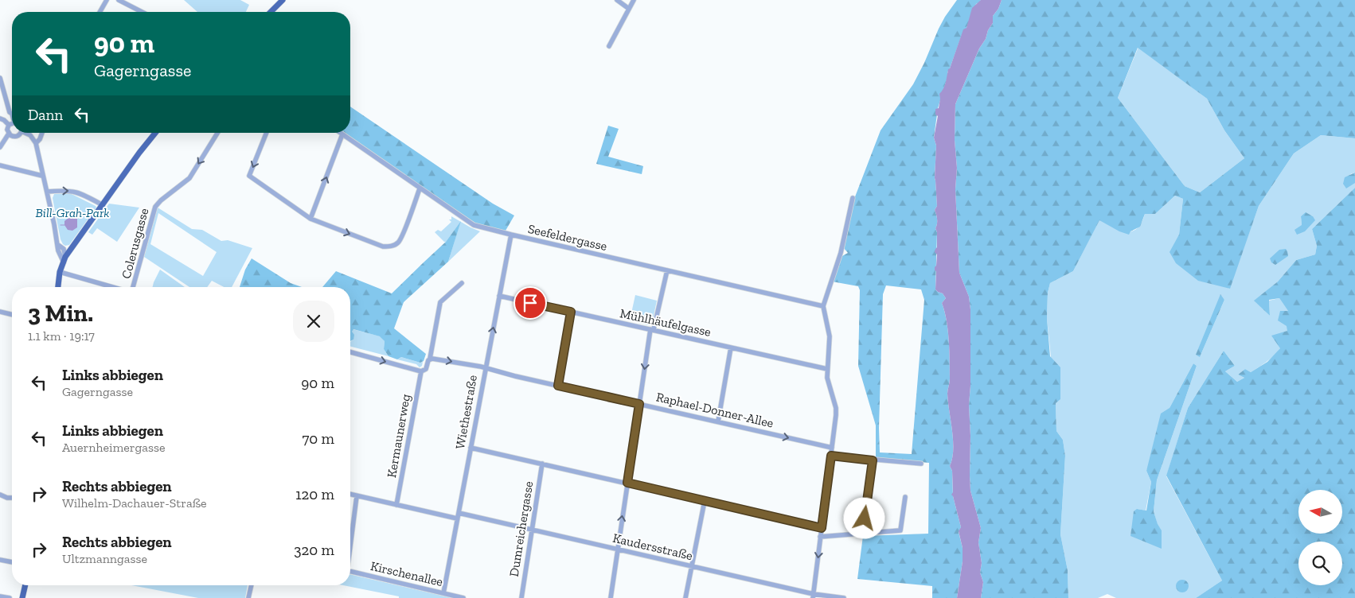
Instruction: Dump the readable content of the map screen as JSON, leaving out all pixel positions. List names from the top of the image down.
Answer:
{
  "streets": {
    "street": [
      "Seefeldergasse",
      "Colerusgasse",
      "Mühlhäufelgasse",
      "Raphael-Donner-Allee",
      "Wiethestraße",
      "Kermaunerweg",
      "Dumreichergasse",
      "Kaudersstraße",
      "Kirschenallee"
    ]
  },
  "crossings": [
    ["Seefeldergasse", "Wiethestraße"],
    ["Mühlhäufelgasse", "Wiethestraße"],
    ["Raphael-Donner-Allee", "Wiethestraße"],
    ["Wiethestraße", "Kaudersstraße"],
    ["Wiethestraße", "Kirschenallee"],
    ["Kermaunerweg", "Kaudersstraße"],
    ["Dumreichergasse", "Kaudersstraße"]
  ],
  "one_way": ["Colerusgasse", "Raphael-Donner-Allee"],
  "parks": ["Bill-Grah-Park"],
  "north": "left",
  "page": {
    "turn": ["90 m", "Gagerngasse"],
    "then": "Dann",
    "heading": ["3 Min.", "1.1 km · 19:17"],
    "list": [
      {
        "name": "Links abbiegen",
        "note": "Gagerngasse",
        "value": "90 m"
      },
      {
        "name": "Links abbiegen",
        "note": "Auernheimergasse",
        "value": "70 m"
      },
      {
        "name": "Rechts abbiegen",
        "note": "Wilhelm-Dachauer-Straße",
        "value": "120 m"
      },
      {
        "name": "Rechts abbiegen",
        "note": "Ultzmanngasse",
        "value": "320 m"
      }
    ]
  }
}
